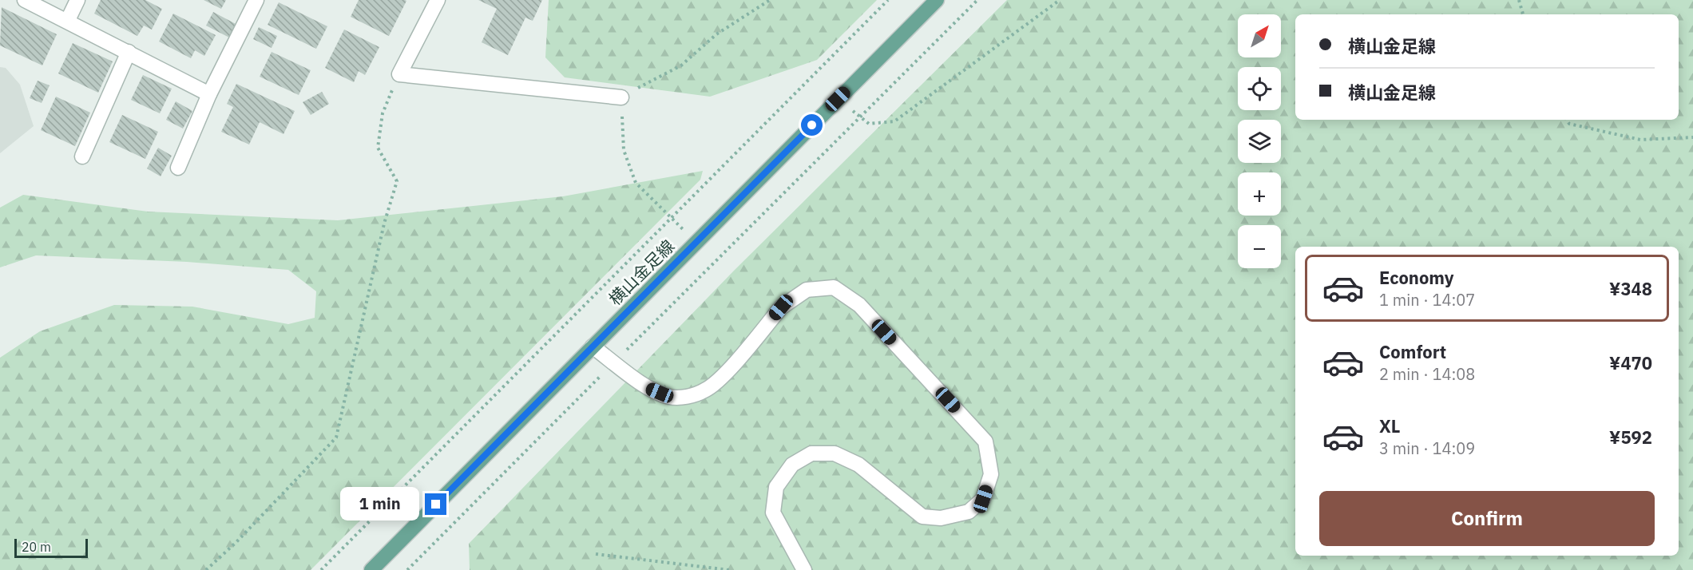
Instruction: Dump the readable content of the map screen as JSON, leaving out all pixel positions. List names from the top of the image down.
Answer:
{
  "streets": {
    "main road": ["横山金足線"]
  },
  "scale_bar": "20 m",
  "north": "top right",
  "page": {
    "map_buttons": ["+", "−"],
    "banner": ["横山金足線", "横山金足線"],
    "list": [
      {
        "name": "Economy",
        "note": "1 min · 14:07",
        "value": "¥348"
      },
      {
        "name": "Comfort",
        "note": "2 min · 14:08",
        "value": "¥470"
      },
      {
        "name": "XL",
        "note": "3 min · 14:09",
        "value": "¥592"
      }
    ],
    "buttons": "Confirm",
    "bubble": "1 min",
    "scale": "20 m"
  }
}
